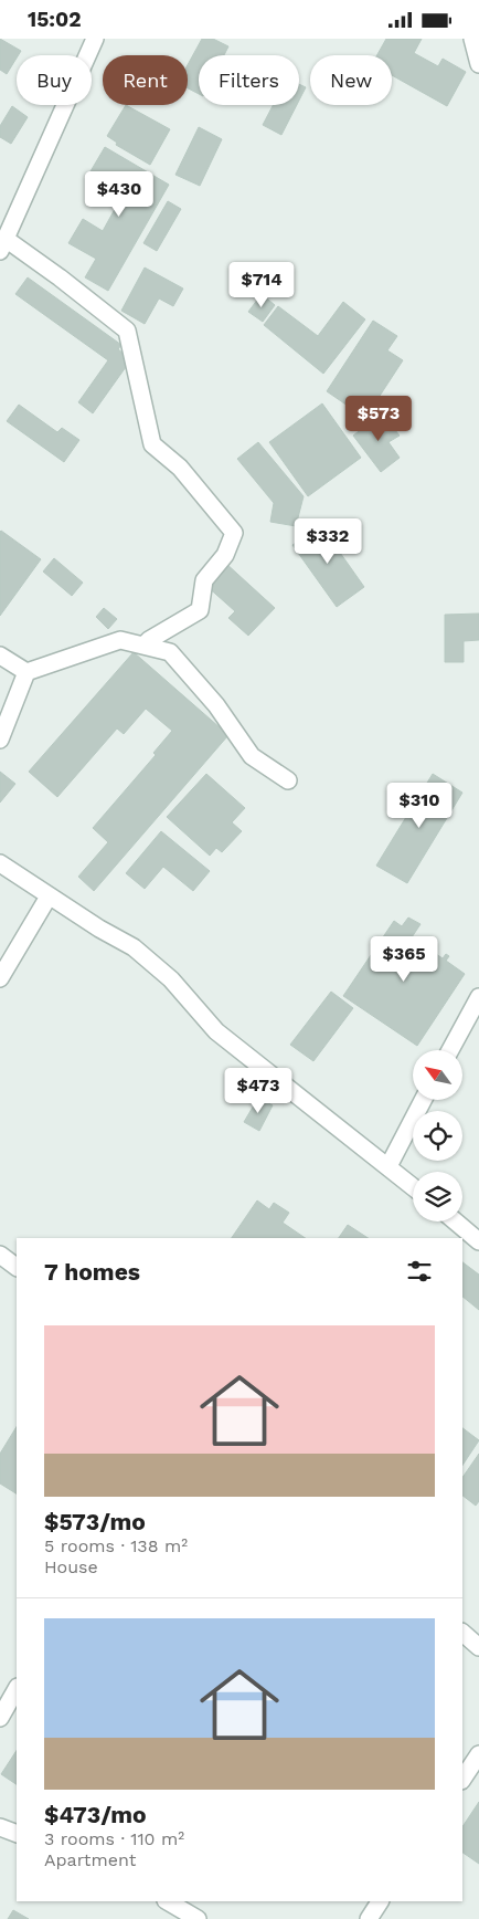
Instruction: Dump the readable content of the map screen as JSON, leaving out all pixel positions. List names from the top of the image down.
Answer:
{
  "north": "top left",
  "page": {
    "status": "15:02",
    "chip": [
      "Buy",
      "Rent",
      "Filters",
      "New"
    ],
    "price": [
      "$430",
      "$714",
      "$573",
      "$332",
      "$310",
      "$365",
      "$473"
    ],
    "heading": "7 homes",
    "list": [
      {
        "name": "$573/mo",
        "note": "5 rooms · 138 m² · House"
      },
      {
        "name": "$473/mo",
        "note": "3 rooms · 110 m² · Apartment"
      }
    ]
  }
}
